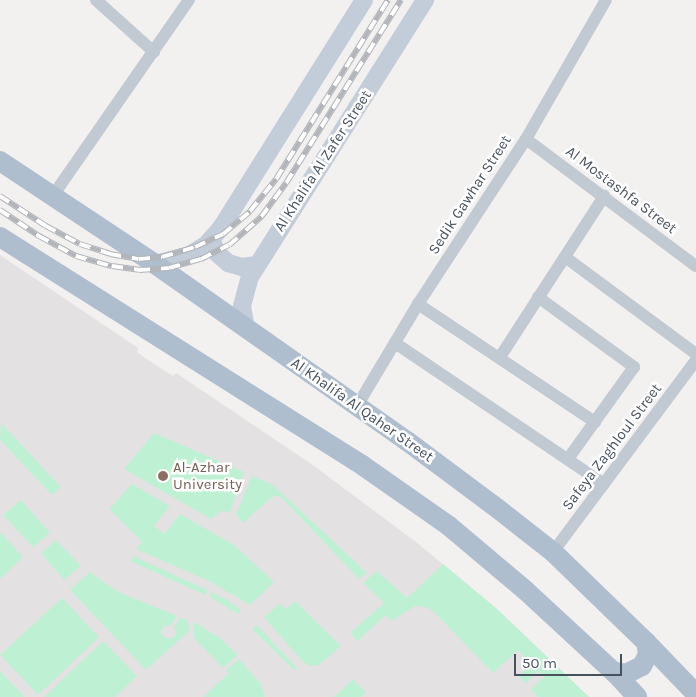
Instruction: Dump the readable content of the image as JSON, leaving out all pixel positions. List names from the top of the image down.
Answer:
{
  "streets": {
    "main road": ["Al Khalifa Al Qaher Street"],
    "street": [
      "Al Khalifa Al Zafer Street",
      "Al Mostashfa Street",
      "Sedik Gawhar Street",
      "Safeya Zaghloul Street"
    ]
  },
  "crossings": [
    ["Al Khalifa Al Zafer Street", "Al Khalifa Al Qaher Street"],
    ["Al Mostashfa Street", "Sedik Gawhar Street"],
    ["Sedik Gawhar Street", "Al Khalifa Al Qaher Street"],
    ["Al Khalifa Al Qaher Street", "Safeya Zaghloul Street"]
  ],
  "places": ["Al-Azhar University"],
  "scale_bar": "50 m"
}
